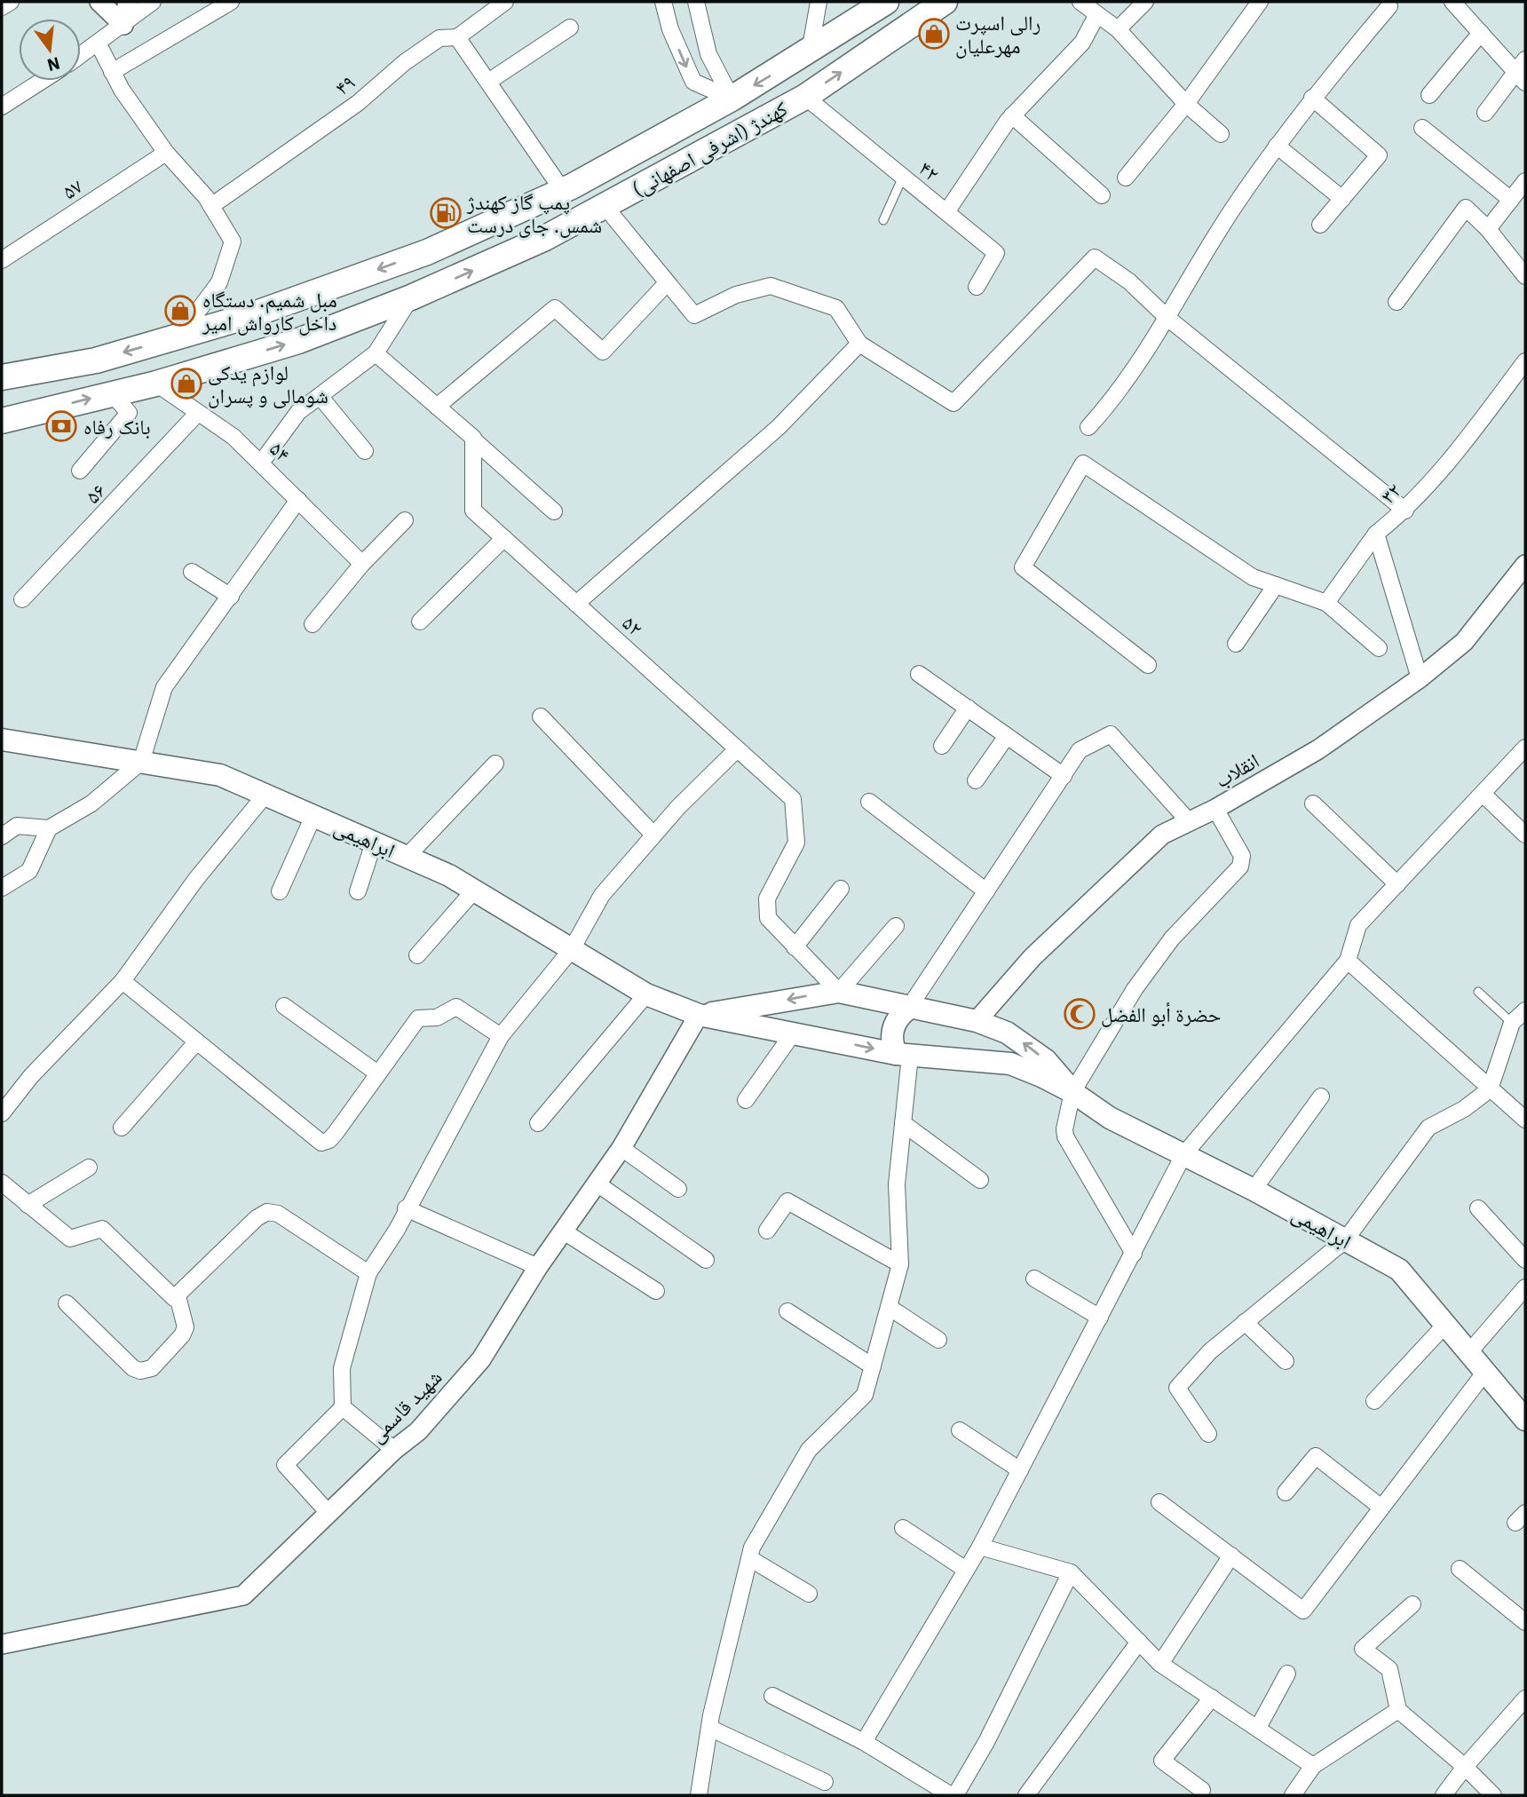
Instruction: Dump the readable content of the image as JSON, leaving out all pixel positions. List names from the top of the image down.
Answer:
{
  "streets": {
    "main road": ["کهندژ (اشرفی اصفهانی)", "ابراهیمی"],
    "street": [
      "۴۹",
      "۴۲",
      "۵۷",
      "۵۴",
      "۵۶",
      "۳۲",
      "۵۲",
      "انقلاب",
      "شهید قاسمی"
    ]
  },
  "crossings": [
    ["کهندژ (اشرفی اصفهانی)", "۴۲"],
    ["کهندژ (اشرفی اصفهانی)", "۵۴"],
    ["۵۴", "۵۶"],
    ["۳۲", "انقلاب"],
    ["ابراهیمی", "شهید قاسمی"]
  ],
  "places": {
    "shop": ["رالی اسپرت مهرعلیان", "مبل شمیم. دستگاه داخل کارواش امیر", "لوازم یدکی شومالی و پسران"],
    "fuel station": ["پمپ گاز کهندژ شمس. جای درست"],
    "bank": ["بانک رفاه"],
    "mosque": ["حضرة أبو الفضل"]
  },
  "north": "bottom"
}
